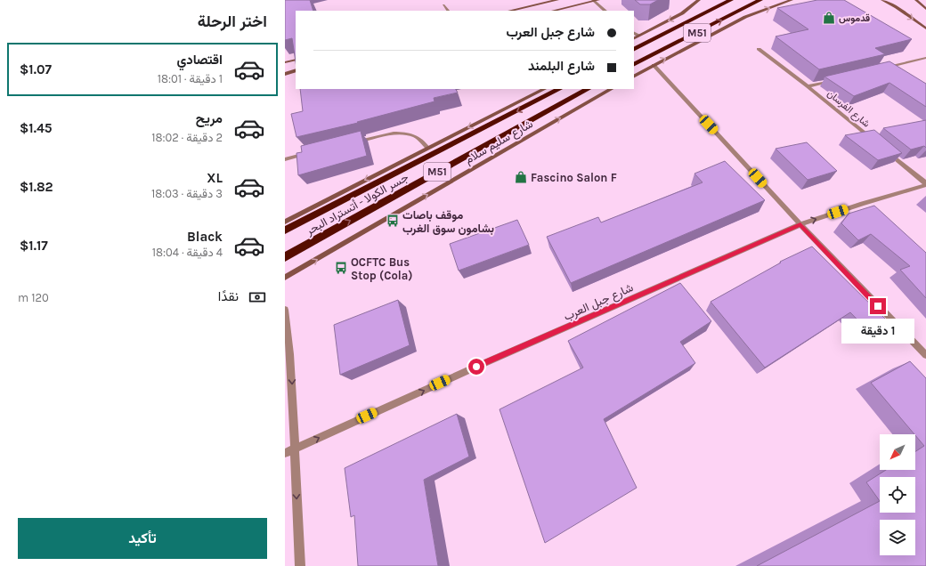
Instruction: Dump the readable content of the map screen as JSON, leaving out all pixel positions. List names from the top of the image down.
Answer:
{
  "streets": {
    "highway": ["M51", "جسر الكولا - أتستراد البحر"],
    "main road": ["شارع سليم سلام"],
    "street": ["شارع الفرسان", "شارع جبل العرب"]
  },
  "one_way": ["شارع جبل العرب"],
  "places": {
    "shop": ["قدموس", "Fascino Salon F"],
    "bus stop": ["موقف باصات بشامون سوق الغرب", "OCFTC Bus Stop (Cola)"]
  },
  "north": "bottom left",
  "page": {
    "heading": "اختر الرحلة",
    "banner": ["شارع جبل العرب", "شارع البلمند"],
    "list": [
      {
        "name": "اقتصادي",
        "note": "1 دقيقة · 18:01",
        "value": "$1.07"
      },
      {
        "name": "مريح",
        "note": "2 دقيقة · 18:02",
        "value": "$1.45"
      },
      {
        "name": "XL",
        "note": "3 دقيقة · 18:03",
        "value": "$1.82"
      },
      {
        "name": "Black",
        "note": "4 دقيقة · 18:04",
        "value": "$1.17"
      }
    ],
    "pay": ["نقدًا", "120 m"],
    "bubble": "1 دقيقة",
    "buttons": "تأكيد"
  }
}
